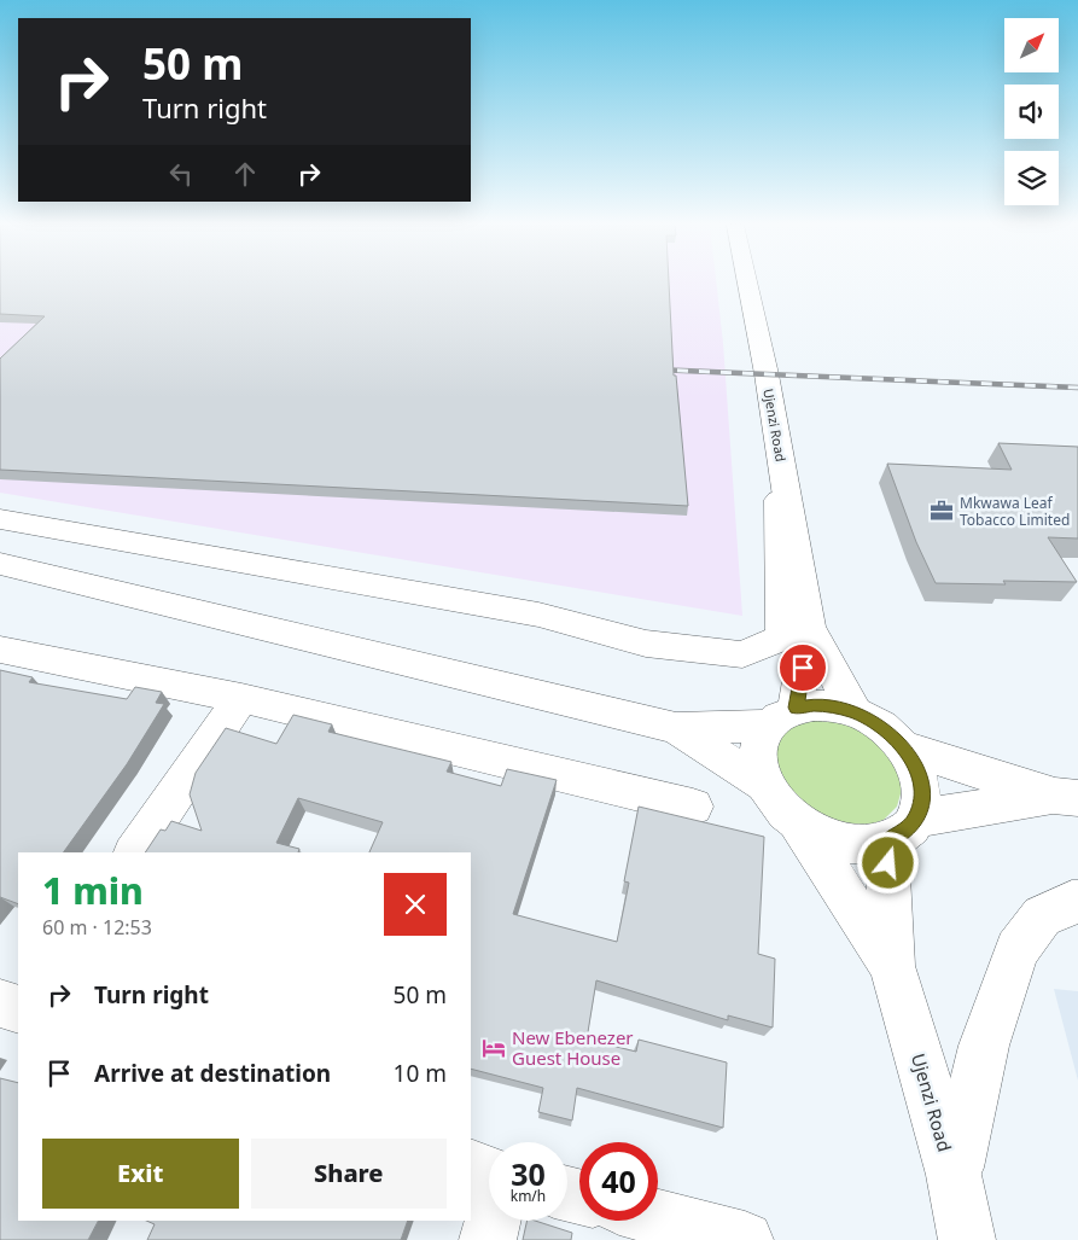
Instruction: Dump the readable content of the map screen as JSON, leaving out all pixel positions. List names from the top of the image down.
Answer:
{
  "streets": {
    "street": ["Ujenzi Road"]
  },
  "places": {
    "office": ["Mkwawa Leaf Tobacco Limited"],
    "hotel": ["New Ebenezer Guest House"]
  },
  "north": "top right",
  "page": {
    "turn": ["50 m", "Turn right"],
    "heading": ["1 min", "60 m · 12:53"],
    "list": [
      {
        "name": "Turn right",
        "value": "50 m"
      },
      {
        "name": "Arrive at destination",
        "value": "10 m"
      }
    ],
    "buttons": ["Exit", "Share"],
    "speed": "30 km/h",
    "limit": "40"
  }
}
